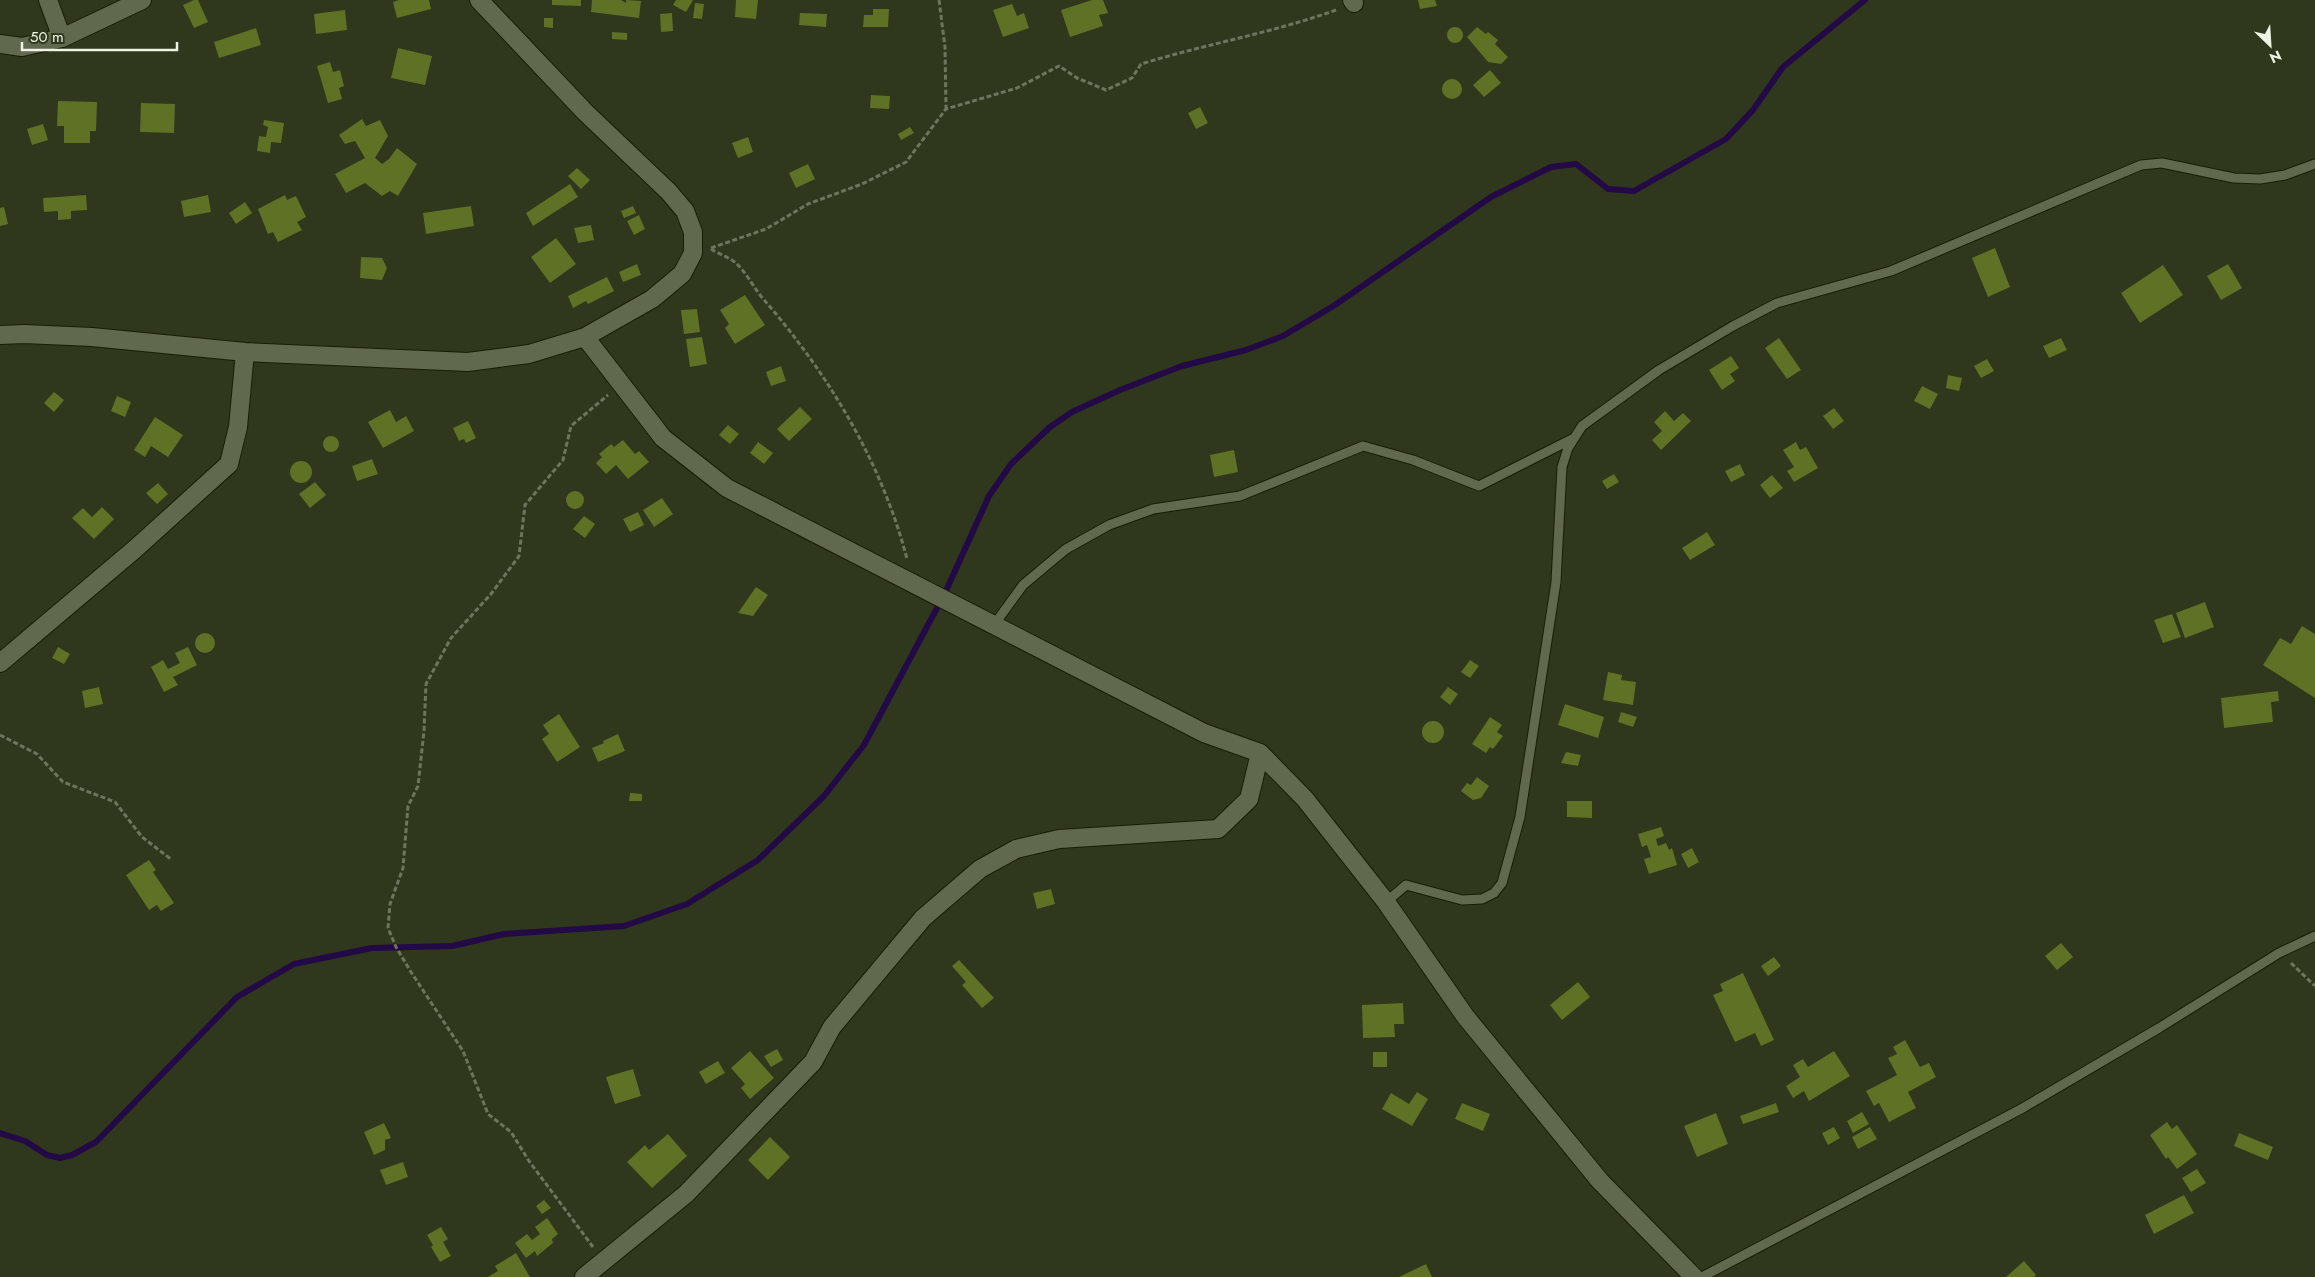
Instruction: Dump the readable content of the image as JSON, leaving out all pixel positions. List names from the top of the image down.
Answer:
{
  "scale_bar": "50 m",
  "north": "bottom right"
}
